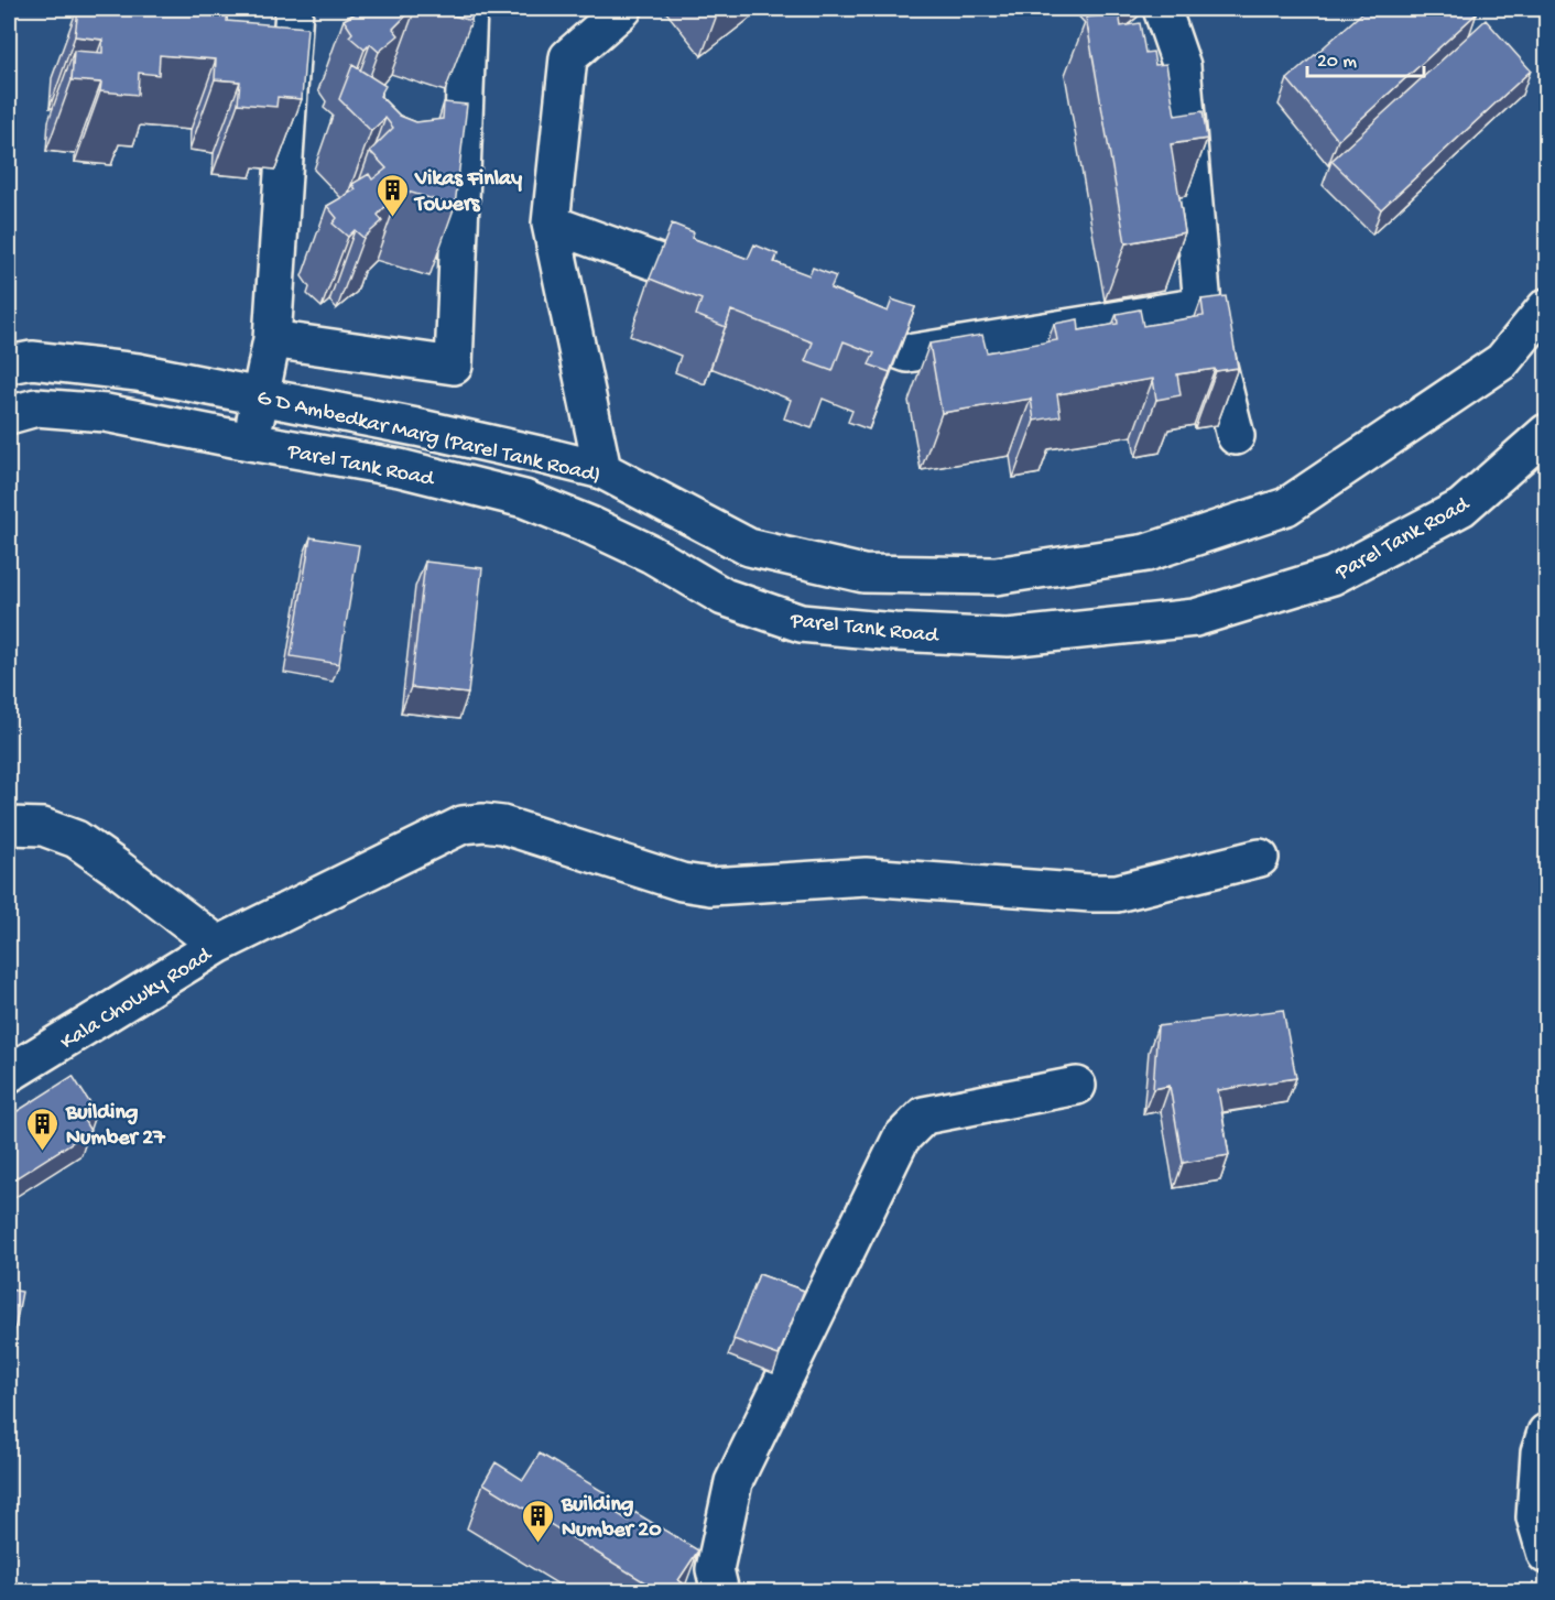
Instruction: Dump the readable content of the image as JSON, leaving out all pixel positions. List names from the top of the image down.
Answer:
{
  "streets": {
    "street": ["G D Ambedkar Marg (Parel Tank Road)", "Parel Tank Road", "Kala Chowky Road"]
  },
  "places": {
    "building": ["Vikas Finlay Towers", "Building Number 27", "Building Number 20"]
  },
  "scale_bar": "20 m"
}
